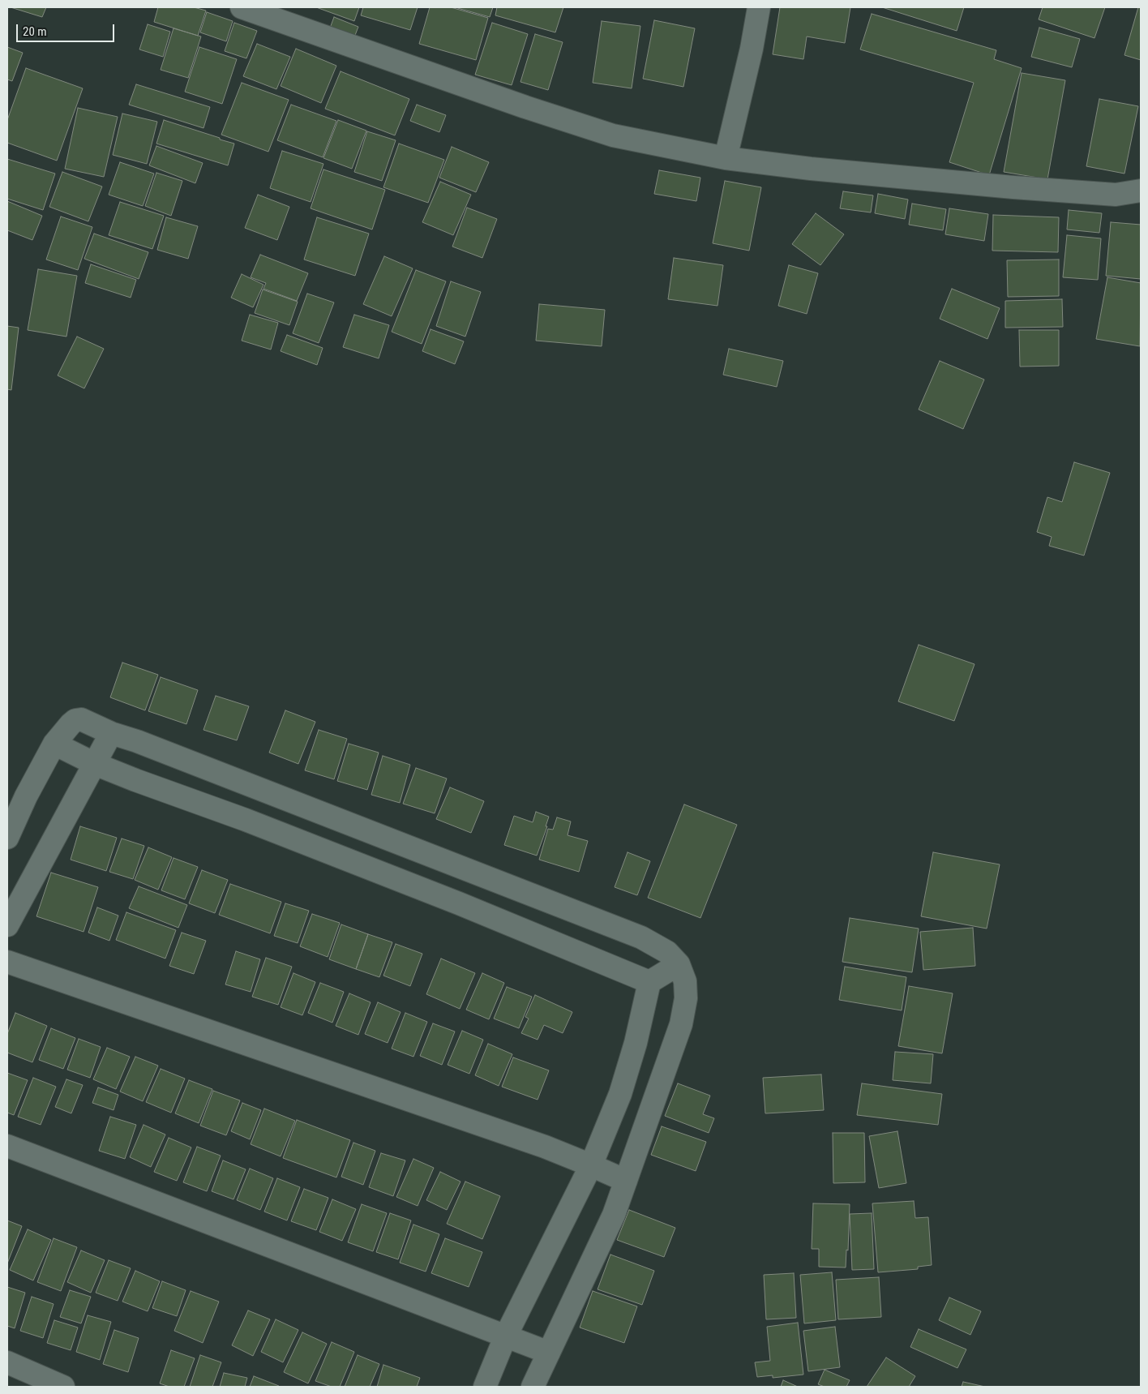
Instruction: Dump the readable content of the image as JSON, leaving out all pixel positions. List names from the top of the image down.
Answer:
{
  "scale_bar": "20 m"
}
